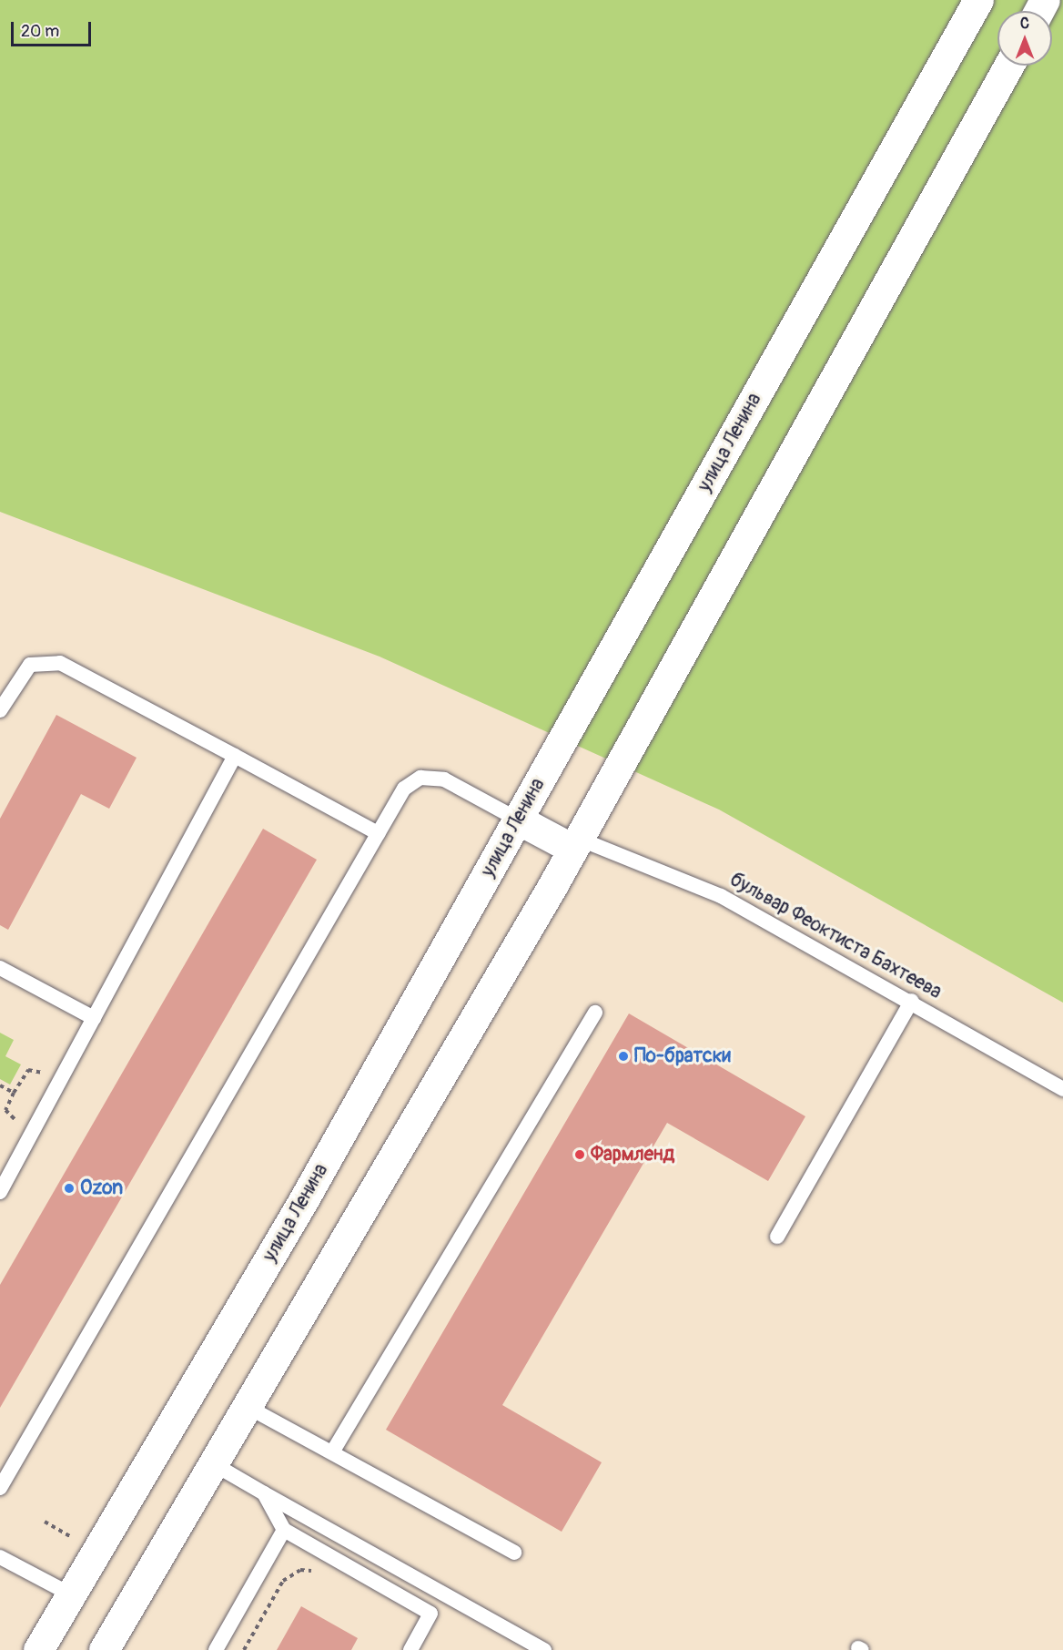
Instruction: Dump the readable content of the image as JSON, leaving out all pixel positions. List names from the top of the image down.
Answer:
{
  "streets": {
    "street": ["улица Ленина"],
    "lane": ["бульвар Феоктиста Бахтеева"]
  },
  "places": ["По-братски", "Фармленд", "Ozon"],
  "scale_bar": "20 m",
  "north": "top"
}
